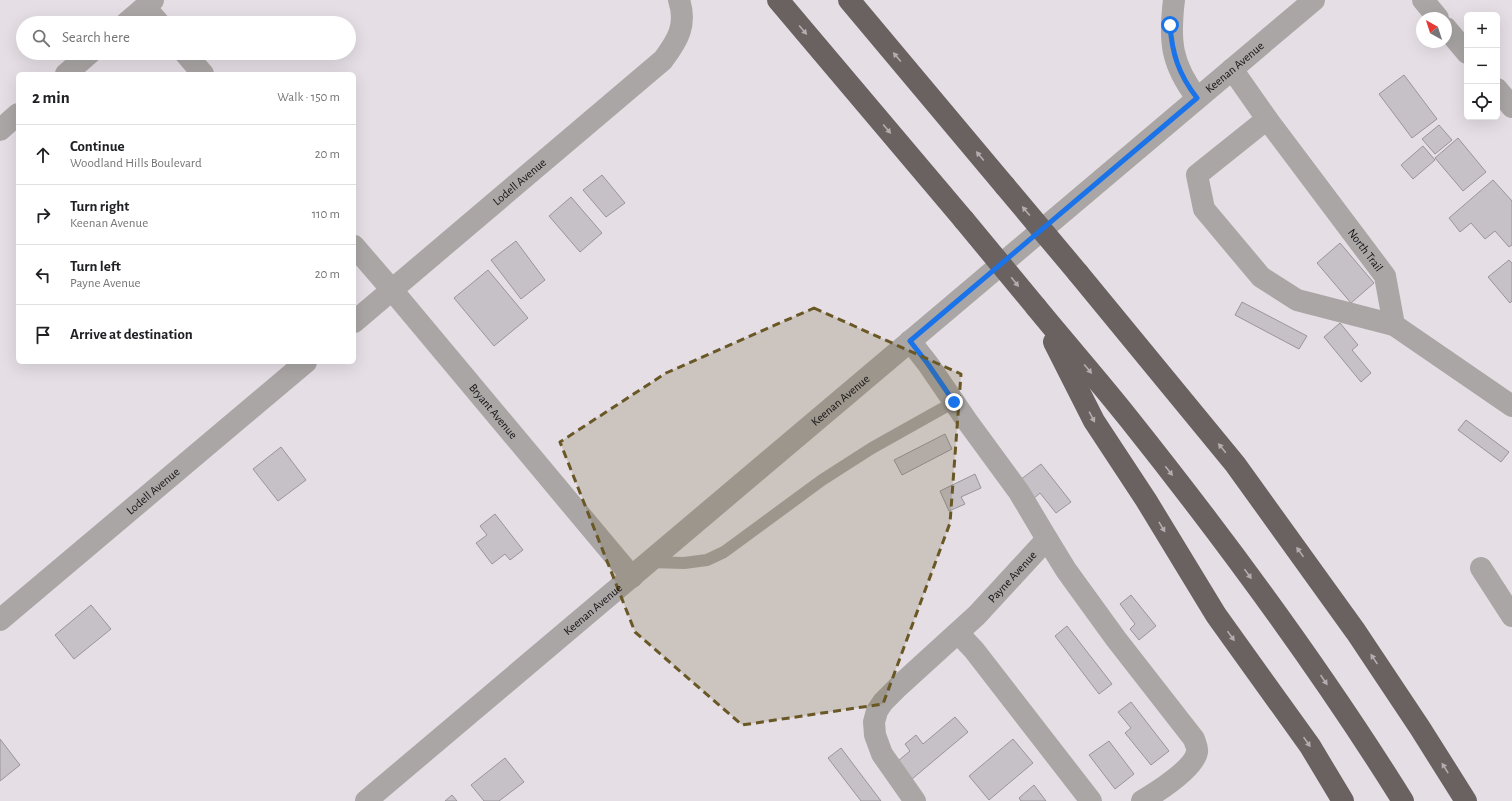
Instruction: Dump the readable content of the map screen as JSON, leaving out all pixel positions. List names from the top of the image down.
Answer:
{
  "streets": {
    "street": [
      "Keenan Avenue",
      "Lodell Avenue",
      "North Trail",
      "Bryant Avenue",
      "Payne Avenue"
    ]
  },
  "crossings": [
    ["Keenan Avenue", "North Trail"],
    ["Keenan Avenue", "Bryant Avenue"],
    ["Lodell Avenue", "Bryant Avenue"]
  ],
  "north": "top left",
  "page": {
    "map_buttons": ["+", "−"],
    "search": "Search here",
    "heading": ["2 min", "Walk · 150 m"],
    "list": [
      ["Continue", "Woodland Hills Boulevard", "20 m"],
      ["Turn right", "Keenan Avenue", "110 m"],
      ["Turn left", "Payne Avenue", "20 m"],
      "Arrive at destination"
    ]
  }
}
